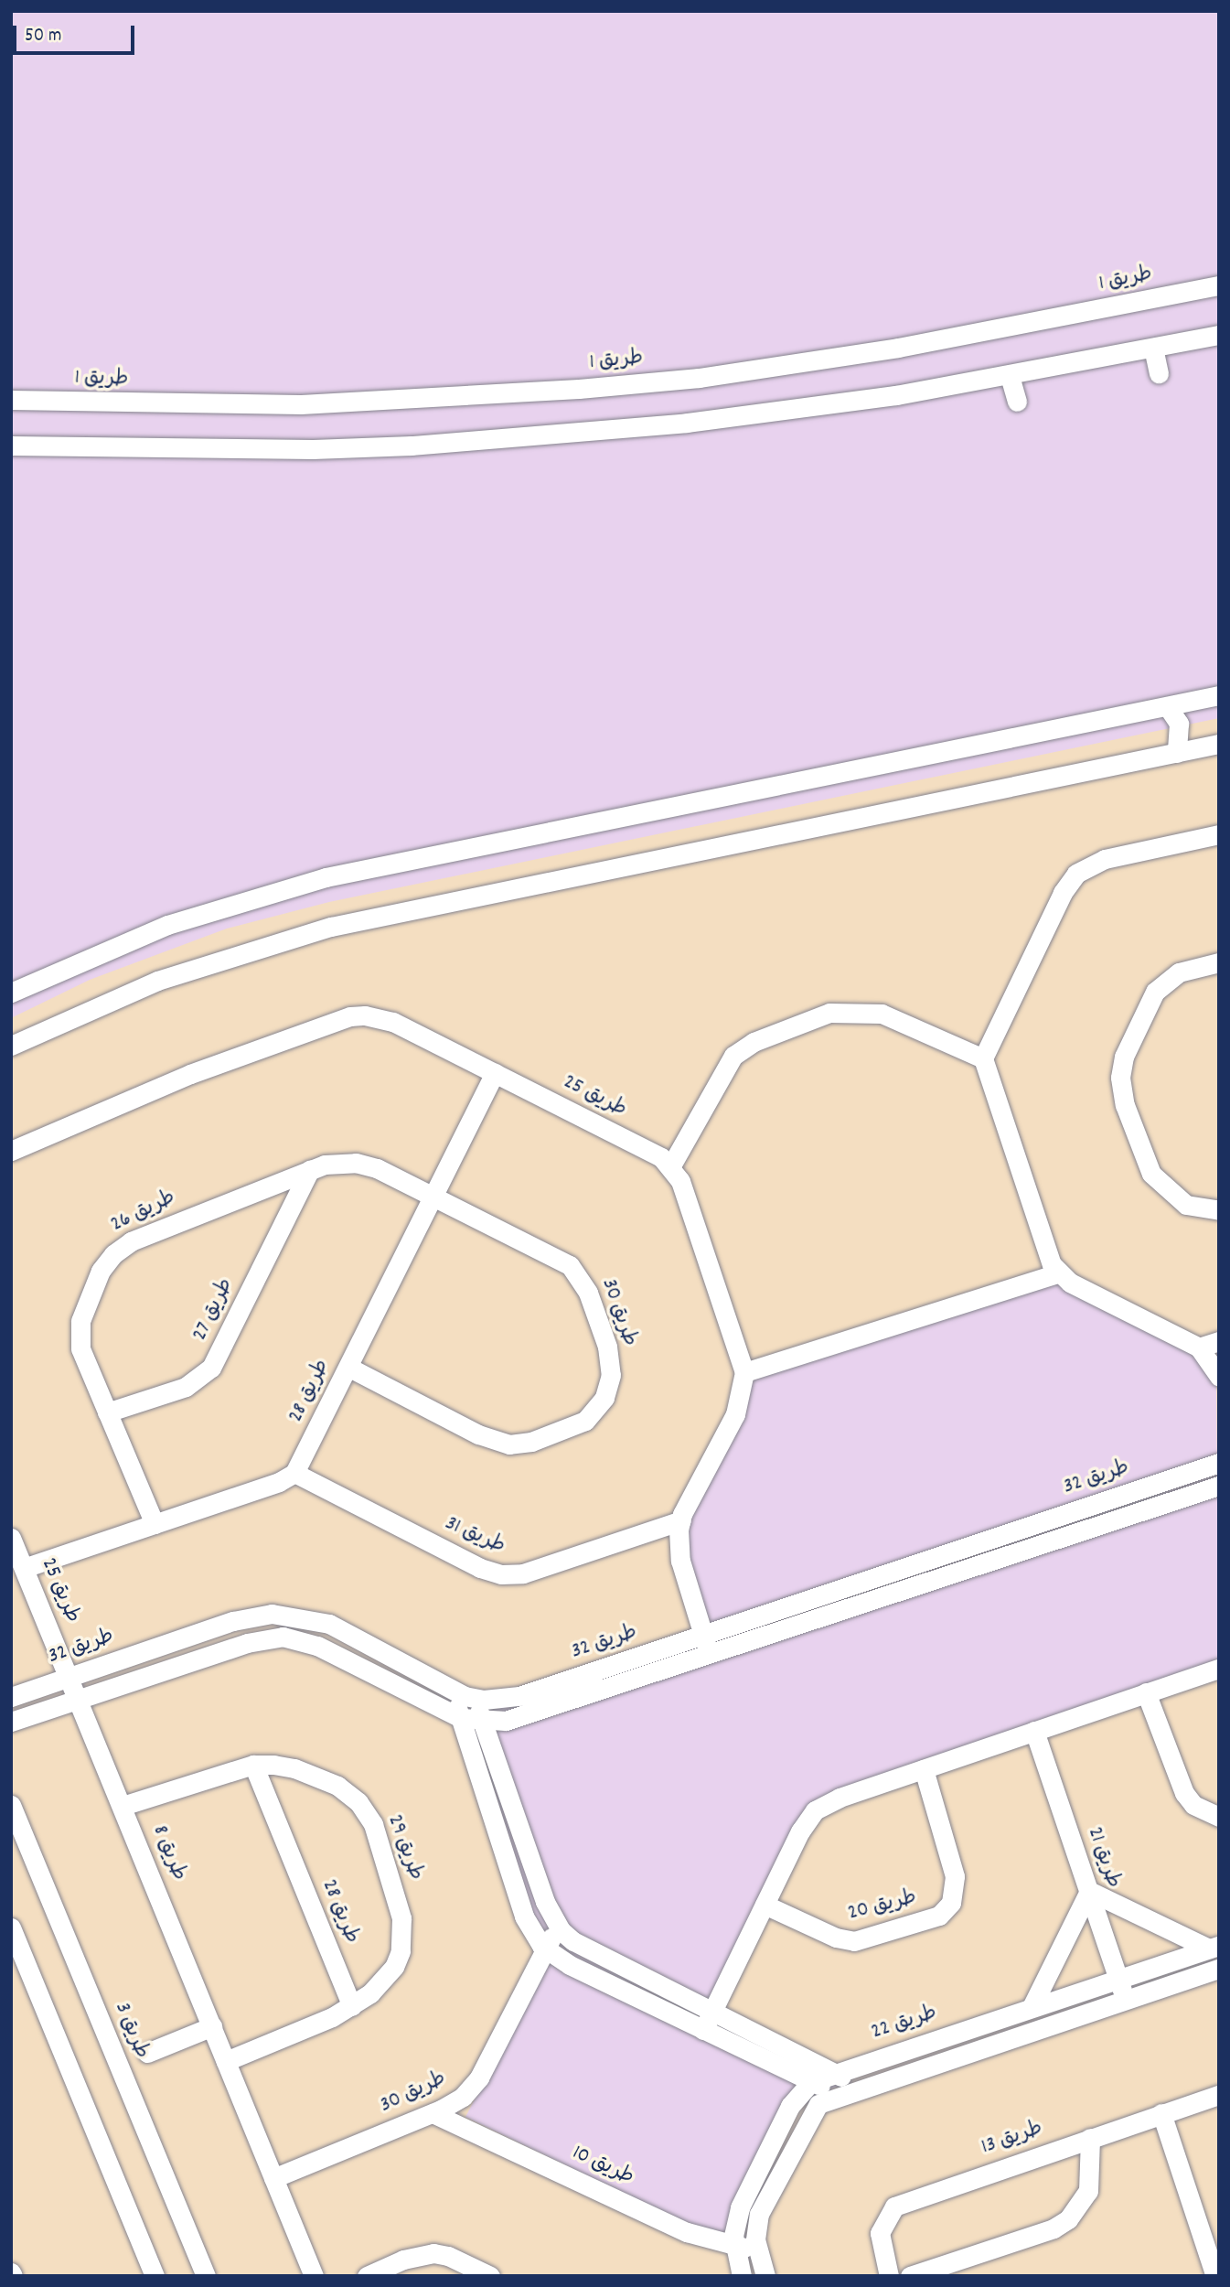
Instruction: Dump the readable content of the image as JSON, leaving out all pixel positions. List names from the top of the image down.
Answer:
{
  "streets": {
    "street": [
      "طريق 1",
      "طريق 25",
      "طريق 26",
      "طريق 27",
      "طريق 30",
      "طريق 28",
      "طريق 32",
      "طريق 31",
      "طريق 29",
      "طريق 8",
      "طريق 21",
      "طريق 20",
      "طريق 22",
      "طريق 3",
      "طريق 13",
      "طريق 10"
    ]
  },
  "crossings": [
    ["طريق 25", "طريق 28"],
    ["طريق 25", "طريق 32"],
    ["طريق 25", "طريق 8"],
    ["طريق 26", "طريق 27"],
    ["طريق 26", "طريق 30"],
    ["طريق 26", "طريق 28"],
    ["طريق 30", "طريق 28"],
    ["طريق 30", "طريق 8"],
    ["طريق 30", "طريق 10"],
    ["طريق 28", "طريق 31"],
    ["طريق 28", "طريق 29"],
    ["طريق 29", "طريق 8"],
    ["طريق 21", "طريق 22"],
    ["طريق 22", "طريق 10"]
  ],
  "scale_bar": "50 m"
}
